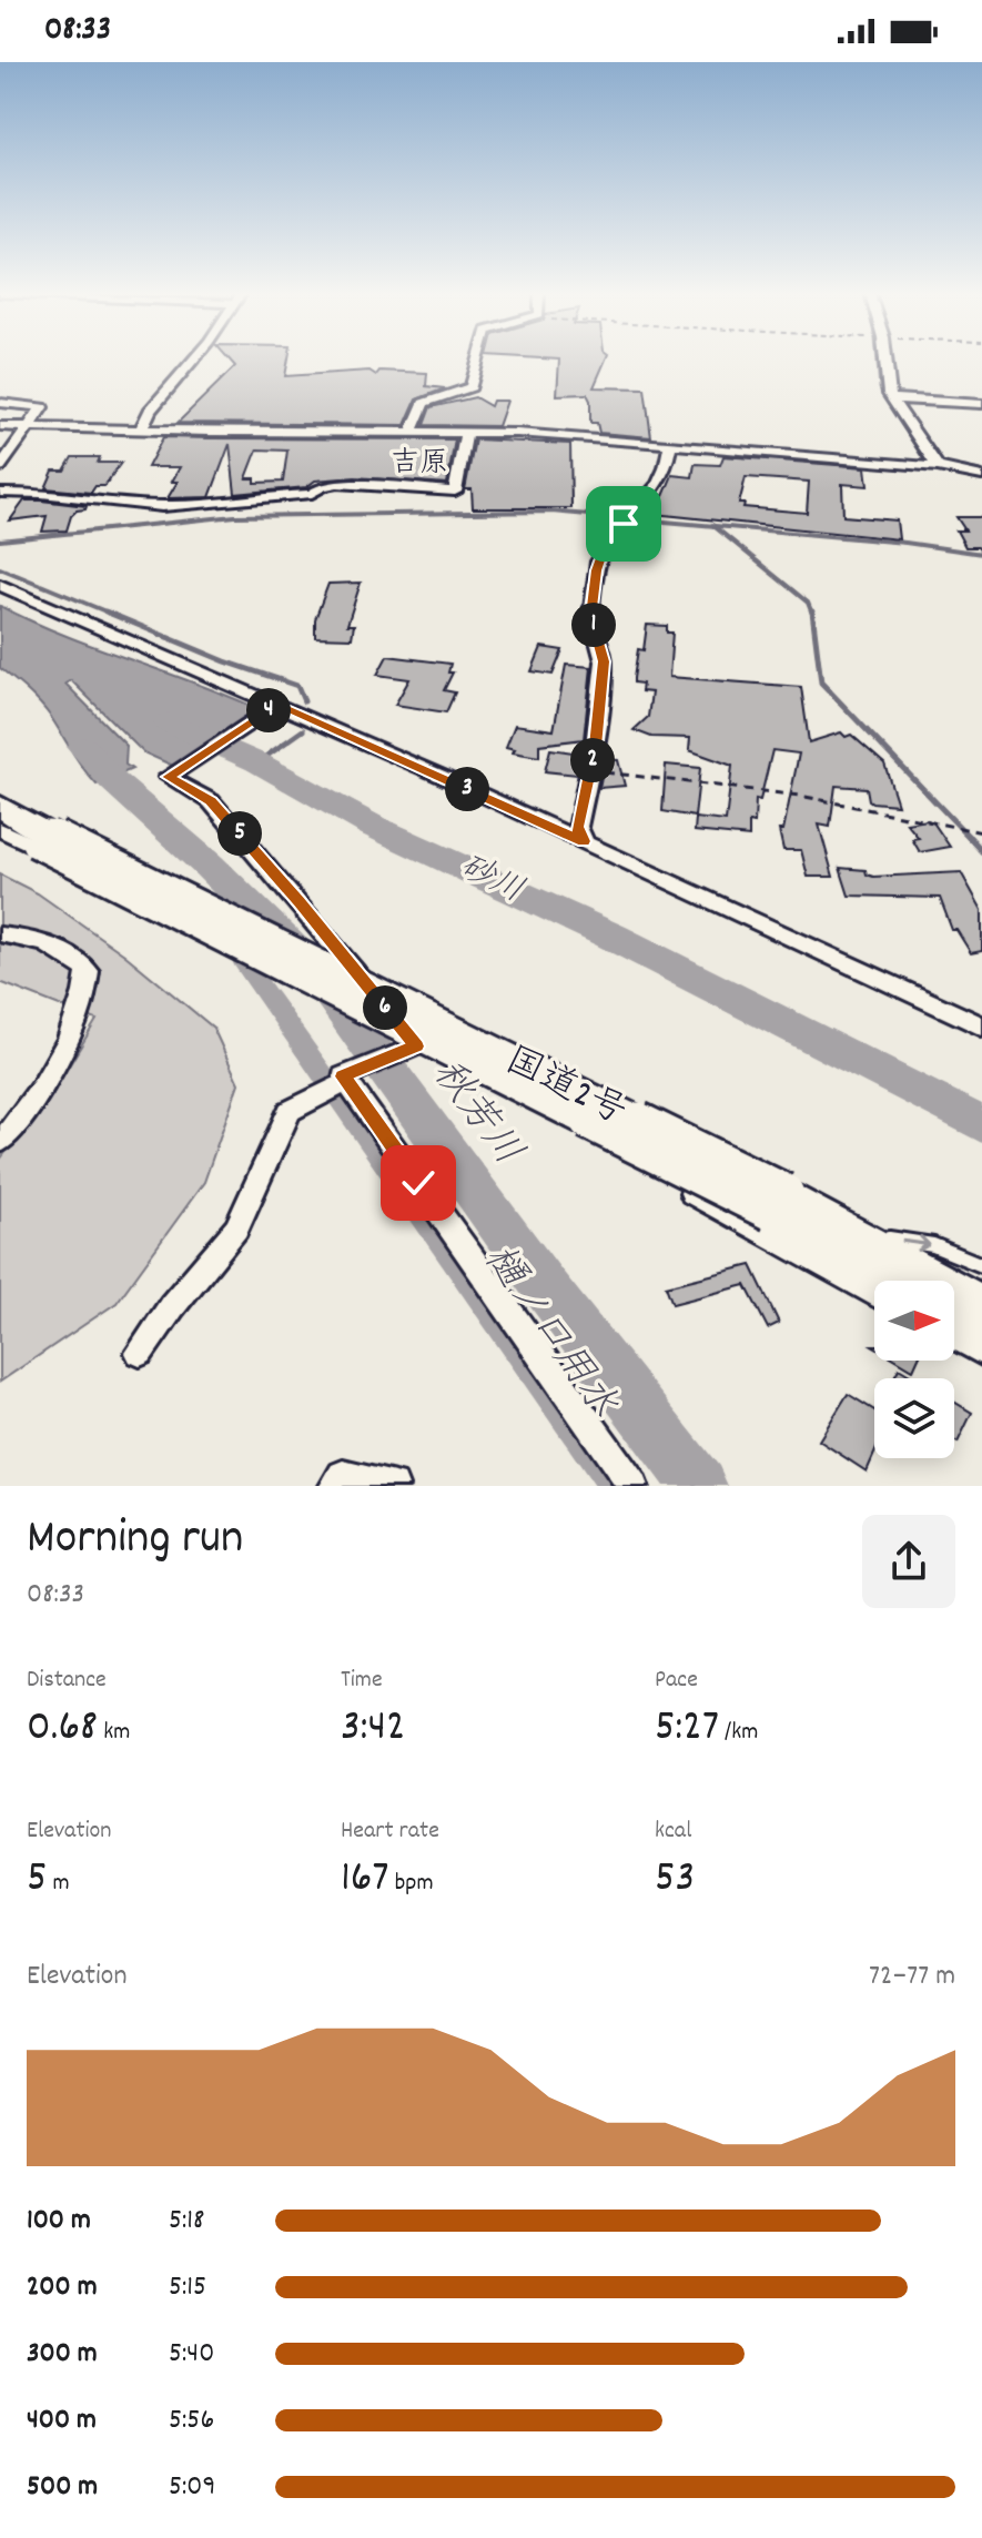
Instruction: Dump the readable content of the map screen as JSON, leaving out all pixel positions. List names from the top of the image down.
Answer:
{
  "streets": {
    "highway": ["国道2号"]
  },
  "districts": ["吉原"],
  "water": ["砂川", "秋芳川", "樋ノ口用水"],
  "north": "right",
  "page": {
    "status": "08:33",
    "pins": [
      "1",
      "4",
      "2",
      "3",
      "5",
      "6"
    ],
    "heading": ["Morning run", "08:33"],
    "stats": [
      ["Distance", "0.68 km"],
      ["Time", "3:42"],
      ["Pace", "5:27 /km"],
      ["Elevation", "5 m"],
      ["Heart rate", "167 bpm"],
      ["kcal", "53"]
    ],
    "chart": ["Elevation", "72–77 m"],
    "list": [
      {
        "name": "100 m",
        "note": "5:18"
      },
      {
        "name": "200 m",
        "note": "5:15"
      },
      {
        "name": "300 m",
        "note": "5:40"
      },
      {
        "name": "400 m",
        "note": "5:56"
      },
      {
        "name": "500 m",
        "note": "5:09"
      }
    ]
  }
}
